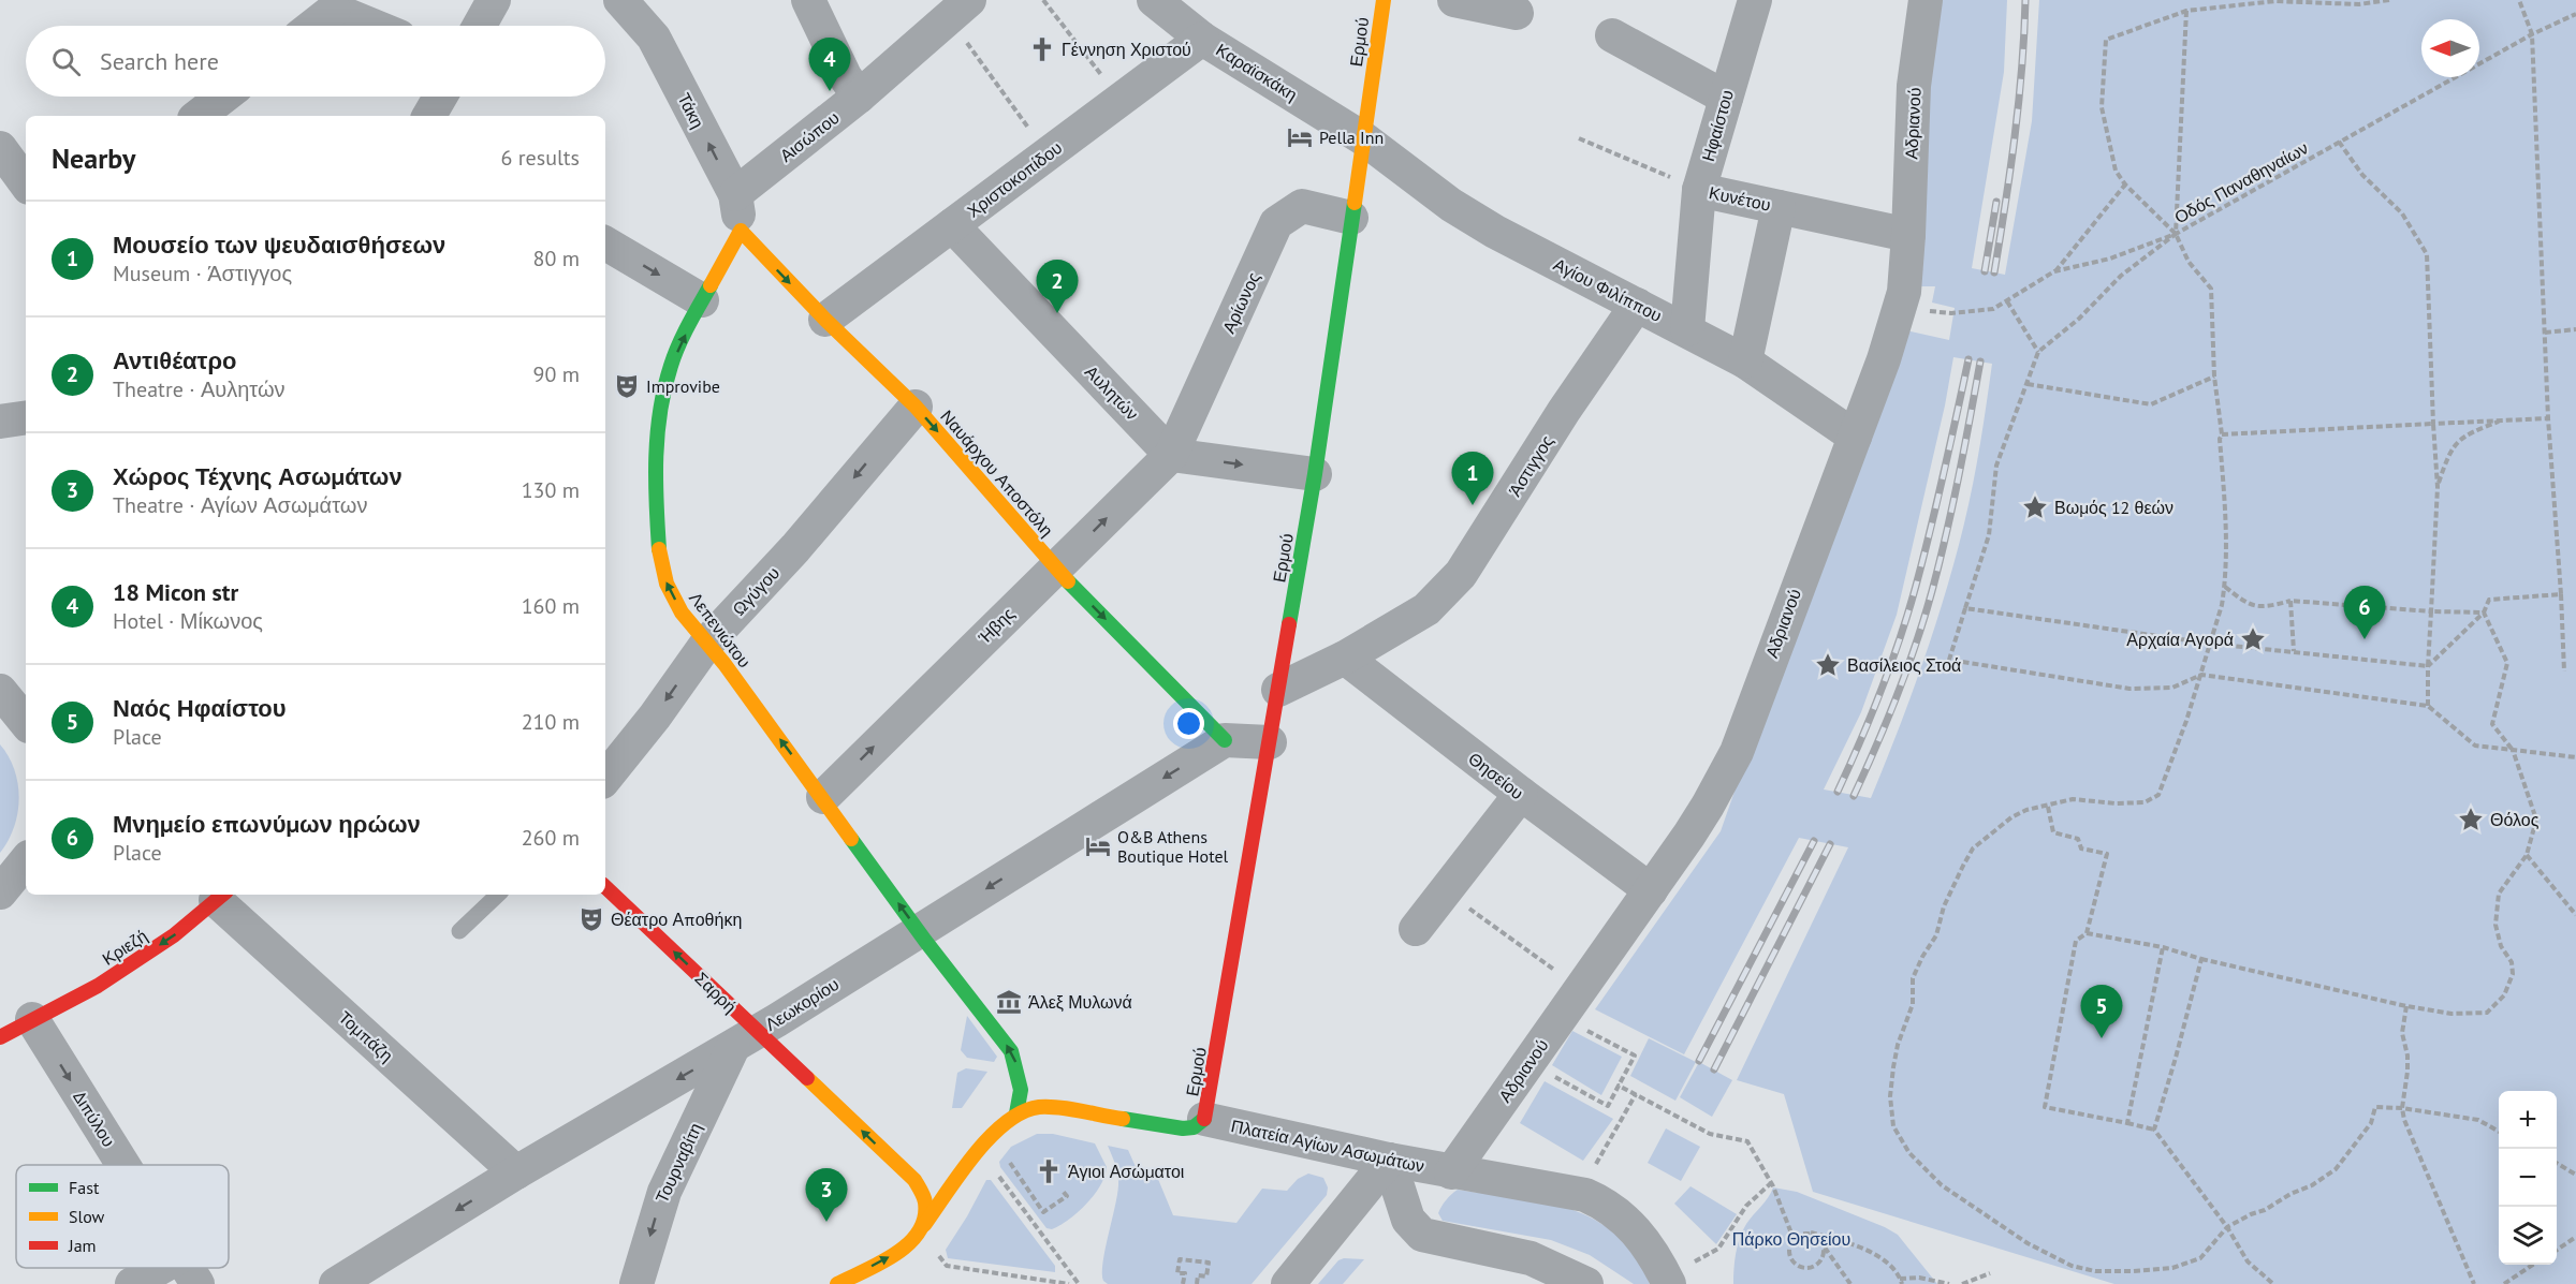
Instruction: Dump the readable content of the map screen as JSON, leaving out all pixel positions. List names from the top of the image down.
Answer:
{
  "streets": {
    "street": [
      "Ερμού",
      "Καραϊσκάκη",
      "Τάκη",
      "Αδριανού",
      "Ηφαίστου",
      "Αισώπου",
      "Χριστοκοπίδου",
      "Κυνέτου",
      "Αγίου Φιλίππου",
      "Αρίωνος",
      "Αυλητών",
      "Άστιγγος",
      "Ναυάρχου Αποστόλη",
      "Ωγύγου",
      "Ήβης",
      "Λεπενιώτου",
      "Θησείου",
      "Κριεζή",
      "Σαρρή",
      "Λεωκορίου",
      "Τομπάζη",
      "Διπύλου",
      "Πλατεία Αγίων Ασωμάτων",
      "Τουρναβίτη"
    ],
    "path": ["Οδός Παναθηναίων"]
  },
  "crossings": [
    ["Ερμού", "Καραϊσκάκη"],
    ["Ερμού", "Αγίου Φιλίππου"],
    ["Ερμού", "Αρίωνος"],
    ["Ερμού", "Άστιγγος"],
    ["Ερμού", "Πλατεία Αγίων Ασωμάτων"],
    ["Καραϊσκάκη", "Χριστοκοπίδου"],
    ["Καραϊσκάκη", "Αγίου Φιλίππου"],
    ["Τάκη", "Αισώπου"],
    ["Τάκη", "Ναυάρχου Αποστόλη"],
    ["Τάκη", "Λεπενιώτου"],
    ["Αδριανού", "Οδός Παναθηναίων"],
    ["Αδριανού", "Κυνέτου"],
    ["Αδριανού", "Αγίου Φιλίππου"],
    ["Αδριανού", "Θησείου"],
    ["Αδριανού", "Πλατεία Αγίων Ασωμάτων"],
    ["Ηφαίστου", "Κυνέτου"],
    ["Ηφαίστου", "Αγίου Φιλίππου"],
    ["Χριστοκοπίδου", "Αυλητών"],
    ["Χριστοκοπίδου", "Ναυάρχου Αποστόλη"],
    ["Αγίου Φιλίππου", "Άστιγγος"],
    ["Αρίωνος", "Αυλητών"],
    ["Αρίωνος", "Ήβης"],
    ["Αυλητών", "Ήβης"],
    ["Άστιγγος", "Θησείου"],
    ["Ναυάρχου Αποστόλη", "Ωγύγου"],
    ["Ναυάρχου Αποστόλη", "Ήβης"],
    ["Ναυάρχου Αποστόλη", "Λεπενιώτου"],
    ["Ναυάρχου Αποστόλη", "Λεωκορίου"],
    ["Ωγύγου", "Λεπενιώτου"],
    ["Ήβης", "Λεπενιώτου"],
    ["Λεπενιώτου", "Λεωκορίου"],
    ["Λεπενιώτου", "Πλατεία Αγίων Ασωμάτων"],
    ["Κριεζή", "Τομπάζη"],
    ["Κριεζή", "Διπύλου"],
    ["Σαρρή", "Λεωκορίου"],
    ["Σαρρή", "Τουρναβίτη"],
    ["Λεωκορίου", "Τομπάζη"],
    ["Λεωκορίου", "Τουρναβίτη"]
  ],
  "one_way": [
    "Ναυάρχου Αποστόλη",
    "Ωγύγου",
    "Ήβης",
    "Λεπενιώτου",
    "Κριεζή",
    "Σαρρή",
    "Λεωκορίου",
    "Διπύλου",
    "Τουρναβίτη"
  ],
  "parks": ["Πάρκο Θησείου"],
  "places": {
    "church": ["Γέννηση Χριστού", "Άγιοι Ασώματοι"],
    "hotel": ["Pella Inn", "O&B Athens Boutique Hotel"],
    "theatre": ["Improvibe", "Θέατρο Αποθήκη"],
    "place": [
      "Βωμός 12 θεών",
      "Αρχαία Αγορά",
      "Βασίλειος Στοά",
      "Θόλος"
    ],
    "museum": ["Άλεξ Μυλωνά"]
  },
  "legend": ["Fast", "Slow", "Jam"],
  "north": "left",
  "page": {
    "search": "Search here",
    "pins": [
      "4",
      "2",
      "1",
      "6",
      "5",
      "3"
    ],
    "heading": ["Nearby", "6 results"],
    "list": [
      {
        "mark": "1",
        "name": "Μουσείο των ψευδαισθήσεων",
        "note": "Museum · Άστιγγος",
        "value": "80 m"
      },
      {
        "mark": "2",
        "name": "Αντιθέατρο",
        "note": "Theatre · Αυλητών",
        "value": "90 m"
      },
      {
        "mark": "3",
        "name": "Χώρος Τέχνης Ασωμάτων",
        "note": "Theatre · Αγίων Ασωμάτων",
        "value": "130 m"
      },
      {
        "mark": "4",
        "name": "18 Micon str",
        "note": "Hotel · Μίκωνος",
        "value": "160 m"
      },
      {
        "mark": "5",
        "name": "Ναός Ηφαίστου",
        "note": "Place",
        "value": "210 m"
      },
      {
        "mark": "6",
        "name": "Μνημείο επωνύμων ηρώων",
        "note": "Place",
        "value": "260 m"
      }
    ],
    "map_buttons": ["+", "−"]
  }
}
